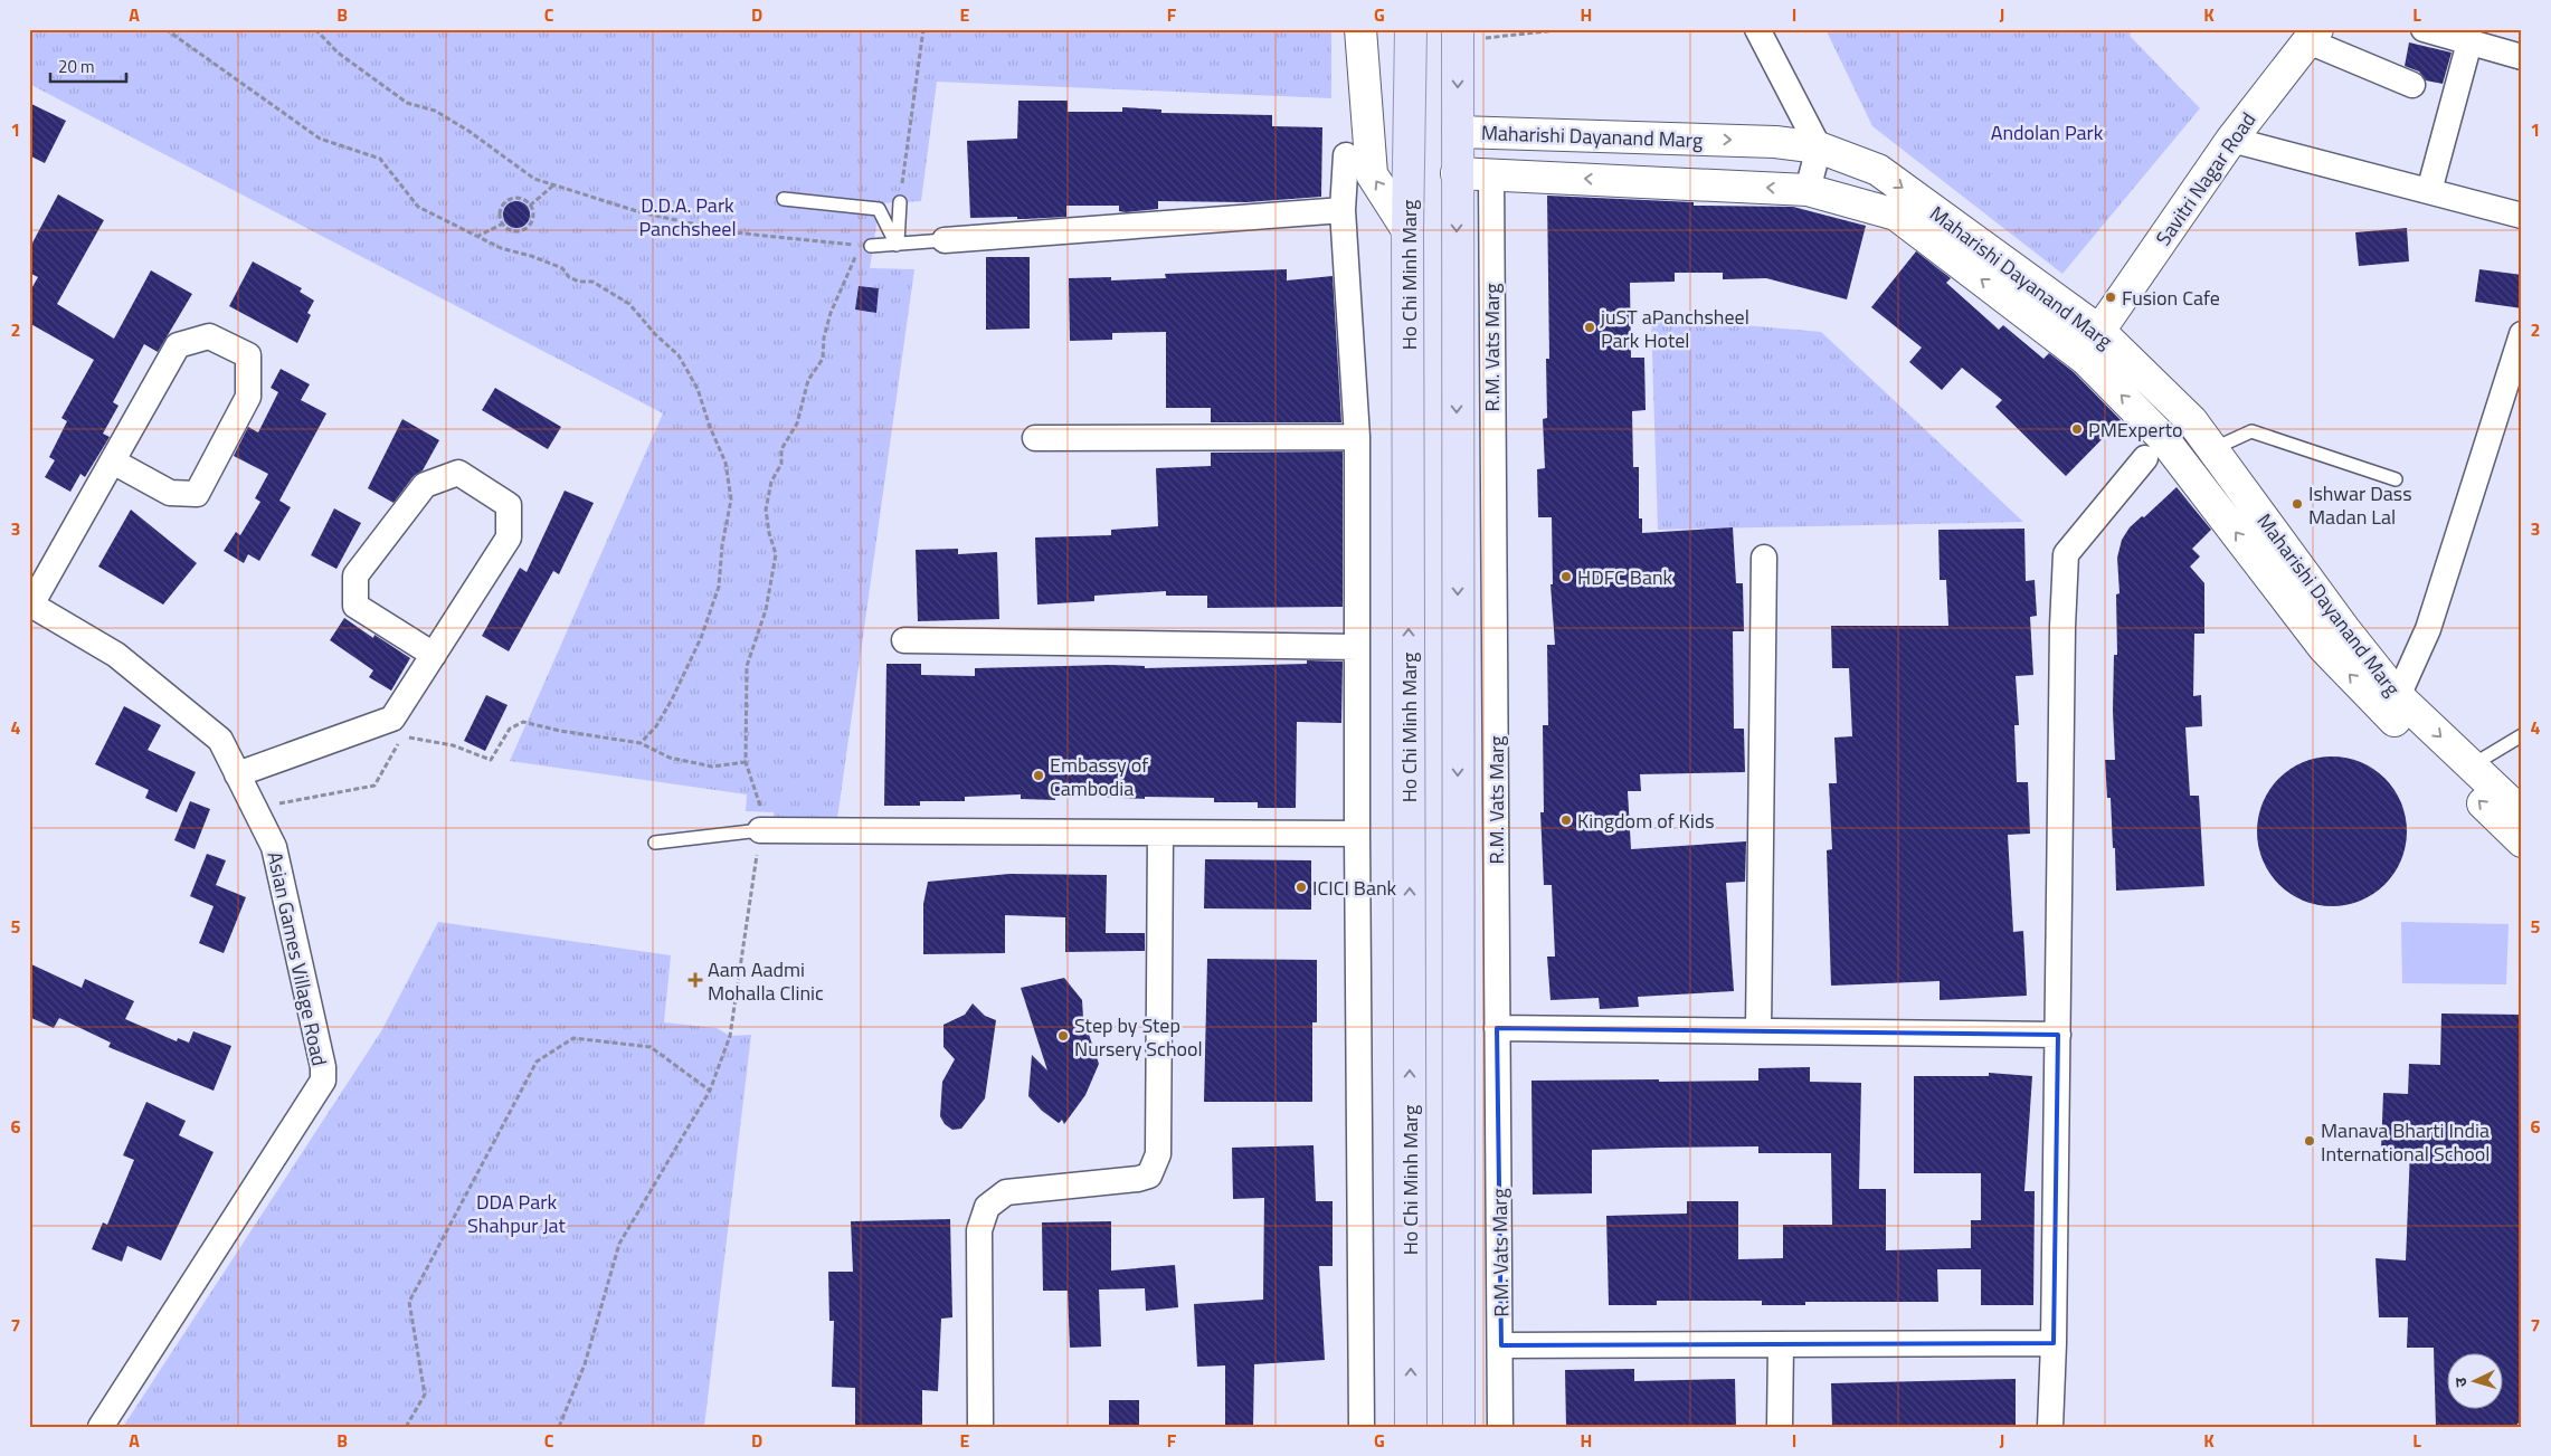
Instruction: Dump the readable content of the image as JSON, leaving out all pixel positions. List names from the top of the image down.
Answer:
{
  "streets": {
    "main road": ["Ho Chi Minh Marg"],
    "street": [
      "Maharishi Dayanand Marg",
      "Savitri Nagar Road",
      "R.M. Vats Marg",
      "Asian Games Village Road"
    ]
  },
  "crossings": [
    ["Maharishi Dayanand Marg", "Savitri Nagar Road"],
    ["Maharishi Dayanand Marg", "R.M. Vats Marg"]
  ],
  "parks": ["Andolan Park", "D.D.A. Park Panchsheel", "DDA Park Shahpur Jat"],
  "places": {
    "other": [
      "Fusion Cafe",
      "juST aPanchsheel Park Hotel",
      "PMExperto",
      "Ishwar Dass Madan Lal",
      "HDFC Bank",
      "Embassy of Cambodia",
      "Kingdom of Kids",
      "ICICI Bank",
      "Step by Step Nursery School",
      "Manava Bharti India International School"
    ],
    "health": ["Aam Aadmi Mohalla Clinic"]
  },
  "scale_bar": "20 m",
  "north": "left",
  "grid": {
    "columns": [
      "A",
      "B",
      "C",
      "D",
      "E",
      "F",
      "G",
      "H",
      "I",
      "J",
      "K",
      "L"
    ],
    "rows": [
      "1",
      "2",
      "3",
      "4",
      "5",
      "6",
      "7"
    ]
  }
}
